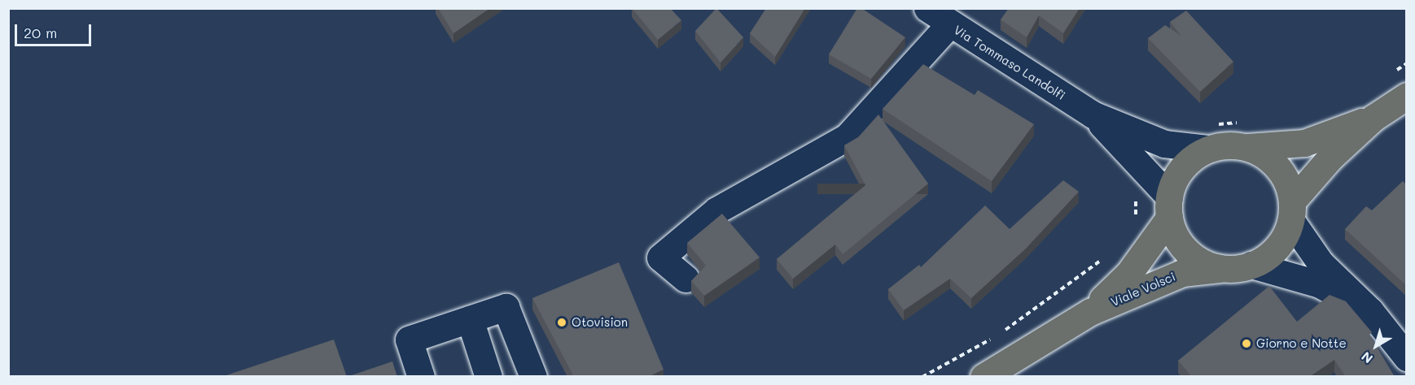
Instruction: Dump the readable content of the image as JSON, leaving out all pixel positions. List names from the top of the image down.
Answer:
{
  "streets": {
    "main road": ["Viale Volsci"],
    "street": ["Via Tommaso Landolfi"]
  },
  "crossings": [
    ["Via Tommaso Landolfi", "Viale Volsci"]
  ],
  "places": ["Otovision", "Giorno e Notte"],
  "scale_bar": "20 m",
  "north": "bottom left"
}
